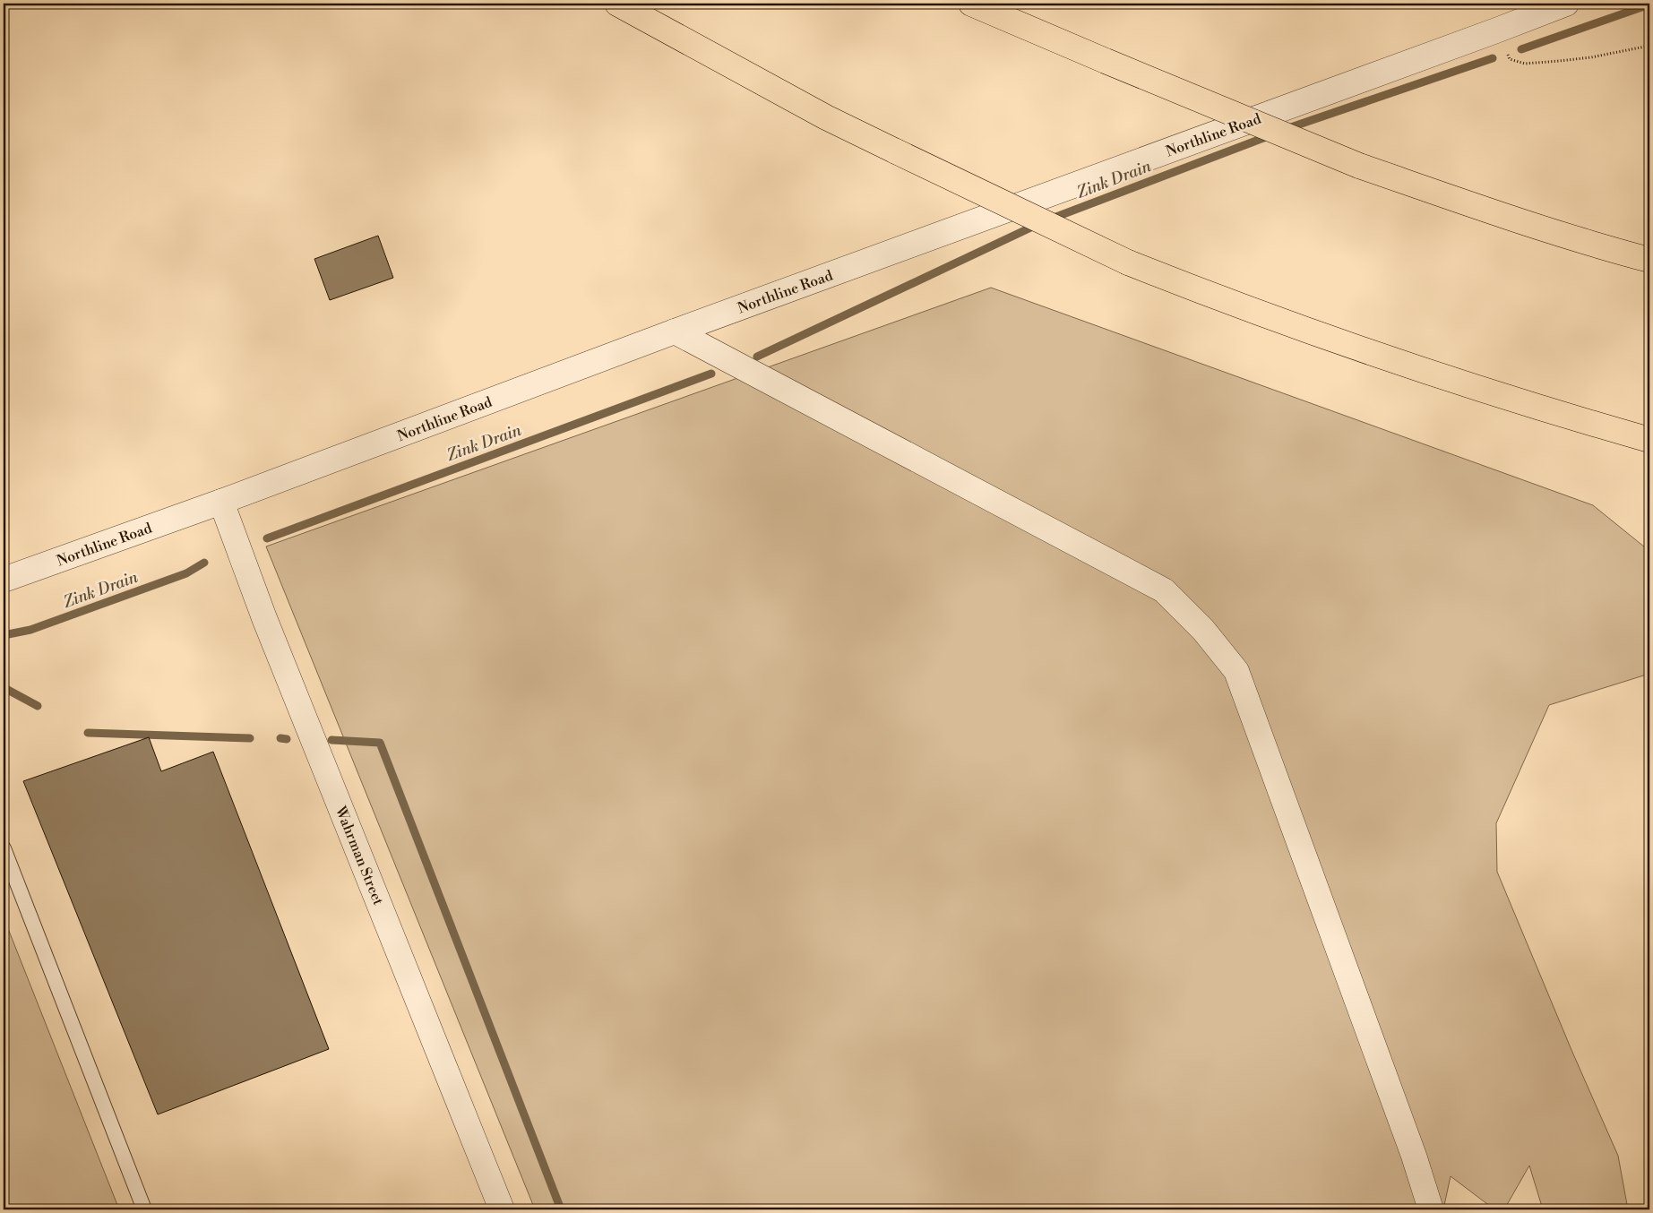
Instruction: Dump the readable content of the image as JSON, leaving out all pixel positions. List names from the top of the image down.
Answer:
{
  "streets": {
    "street": ["Northline Road", "Wahrman Street"]
  },
  "crossings": [
    ["Northline Road", "Wahrman Street"]
  ],
  "water": ["Zink Drain"]
}
